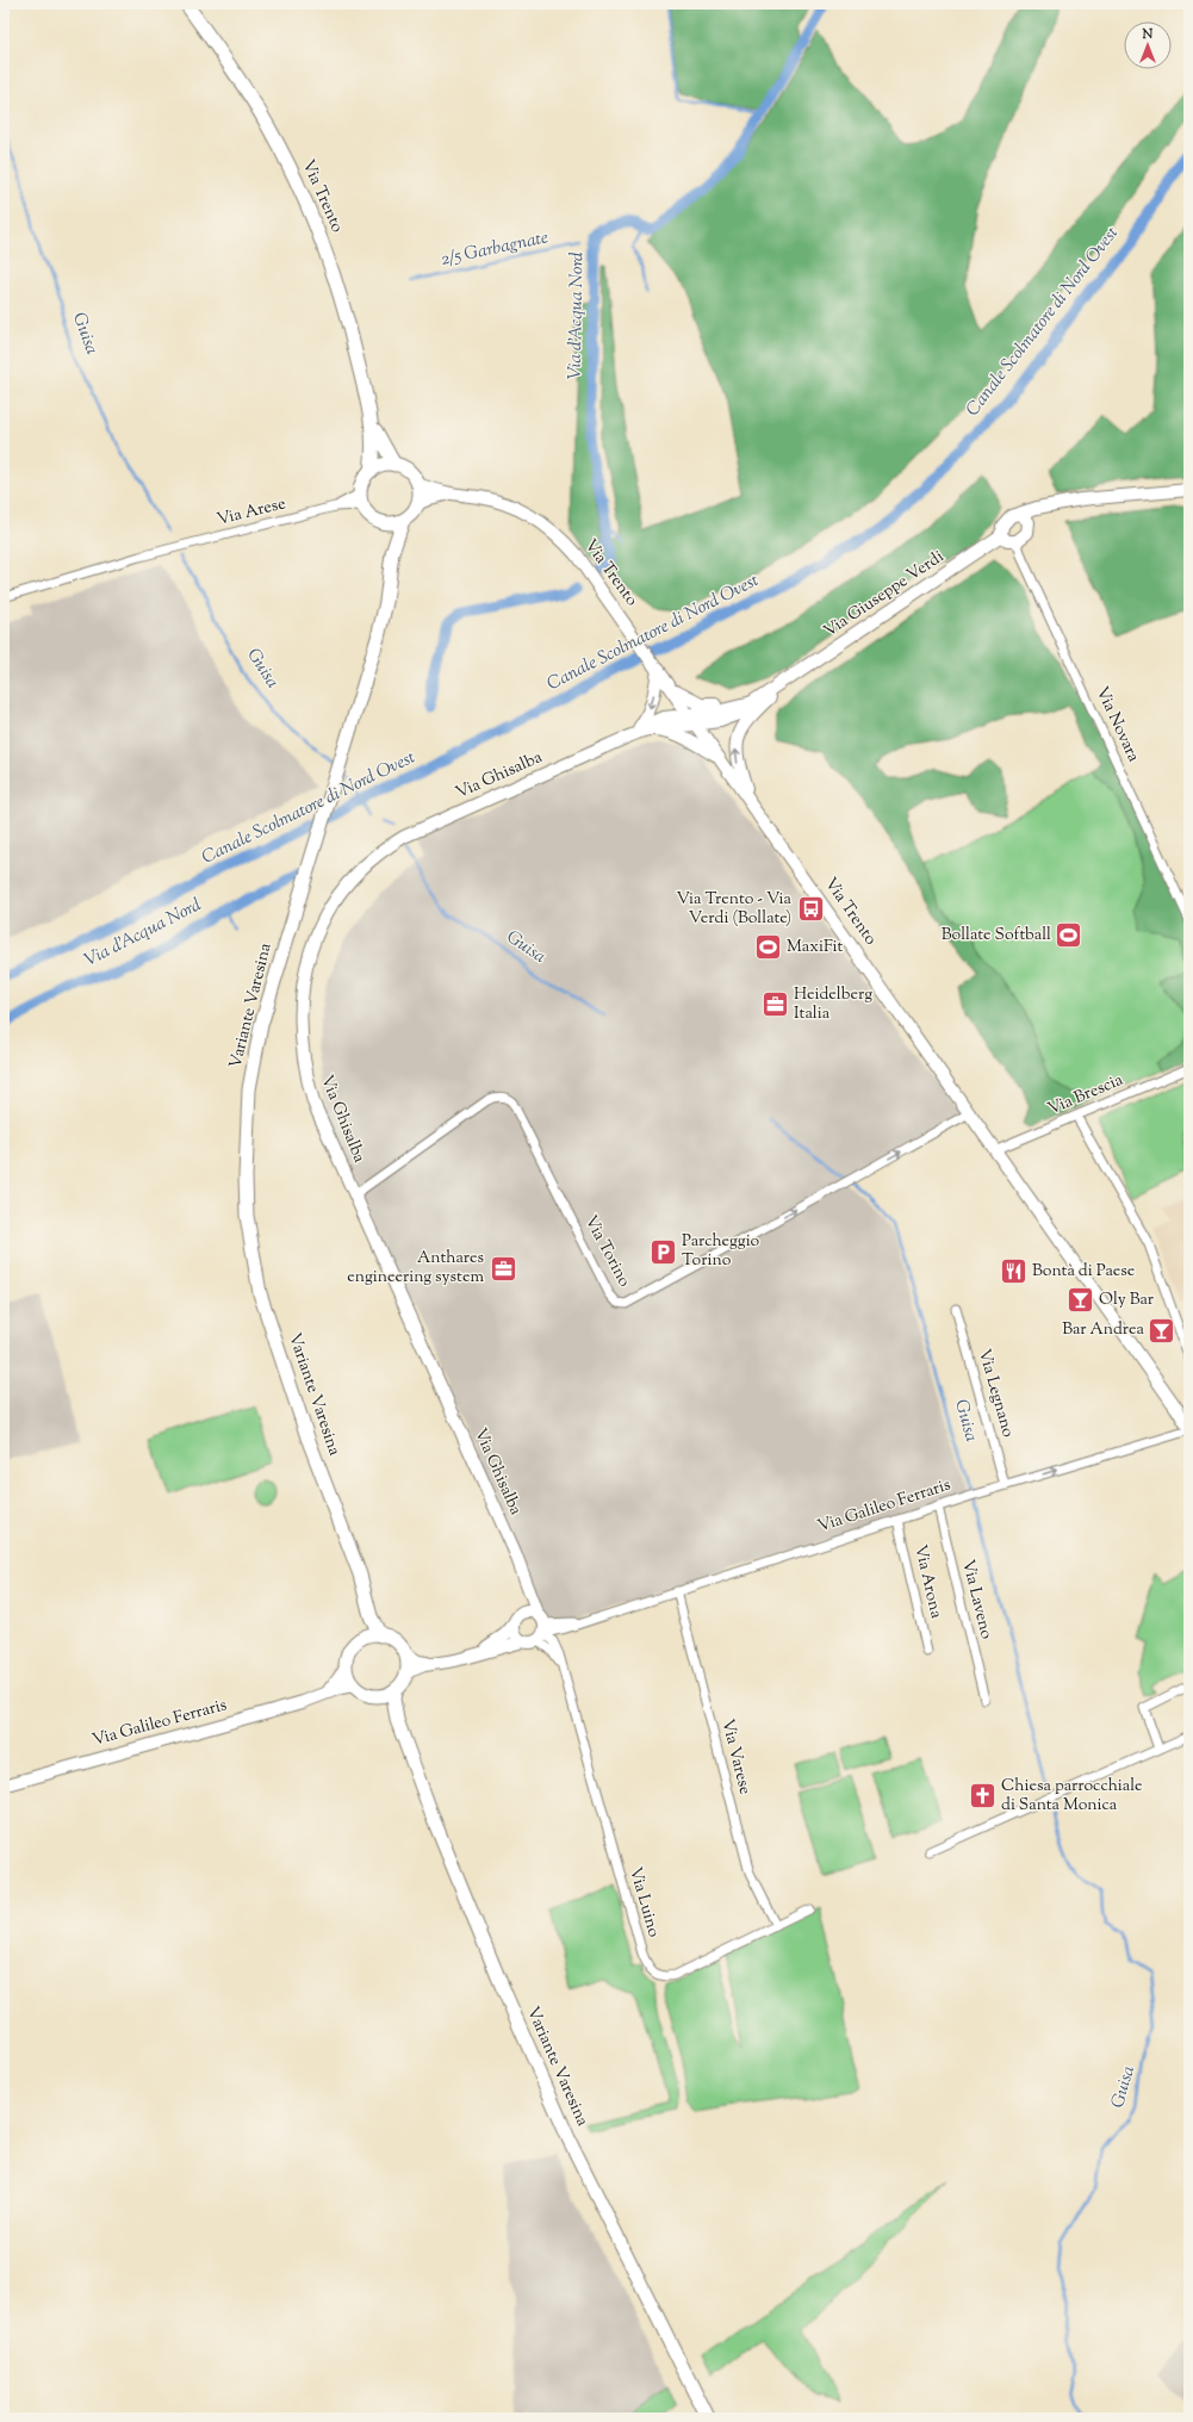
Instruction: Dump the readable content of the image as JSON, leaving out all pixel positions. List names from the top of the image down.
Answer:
{
  "streets": {
    "main road": ["Via Trento", "Variante Varesina"],
    "street": [
      "Via Arese",
      "Via Giuseppe Verdi",
      "Via Novara",
      "Via Ghisalba",
      "Via Brescia",
      "Via Torino",
      "Via Legnano",
      "Via Galileo Ferraris",
      "Via Arona",
      "Via Laveno",
      "Via Varese",
      "Via Luino"
    ]
  },
  "crossings": [
    ["Via Trento", "Via Arese"],
    ["Via Trento", "Via Giuseppe Verdi"],
    ["Via Trento", "Via Ghisalba"],
    ["Via Trento", "Variante Varesina"],
    ["Via Trento", "Via Brescia"],
    ["Via Trento", "Via Torino"],
    ["Via Arese", "Variante Varesina"],
    ["Via Giuseppe Verdi", "Via Novara"],
    ["Via Giuseppe Verdi", "Via Ghisalba"],
    ["Via Ghisalba", "Via Torino"],
    ["Via Ghisalba", "Via Galileo Ferraris"],
    ["Via Ghisalba", "Via Luino"],
    ["Variante Varesina", "Via Galileo Ferraris"],
    ["Via Legnano", "Via Galileo Ferraris"],
    ["Via Galileo Ferraris", "Via Arona"],
    ["Via Galileo Ferraris", "Via Laveno"],
    ["Via Galileo Ferraris", "Via Varese"],
    ["Via Galileo Ferraris", "Via Luino"],
    ["Via Varese", "Via Luino"]
  ],
  "water": [
    "2/5 Garbagnate",
    "Via d'Acqua Nord",
    "Canale Scolmatore di Nord Ovest",
    "Guisa"
  ],
  "places": {
    "bus stop": ["Via Trento - Via Verdi (Bollate)"],
    "sports": ["Bollate Softball", "MaxiFit"],
    "office": ["Heidelberg Italia", "Anthares engineering system"],
    "parking": ["Parcheggio Torino"],
    "restaurant": ["Bontà di Paese"],
    "bar": ["Oly Bar", "Bar Andrea"],
    "church": ["Chiesa parrocchiale di Santa Monica"]
  },
  "north": "top"
}
